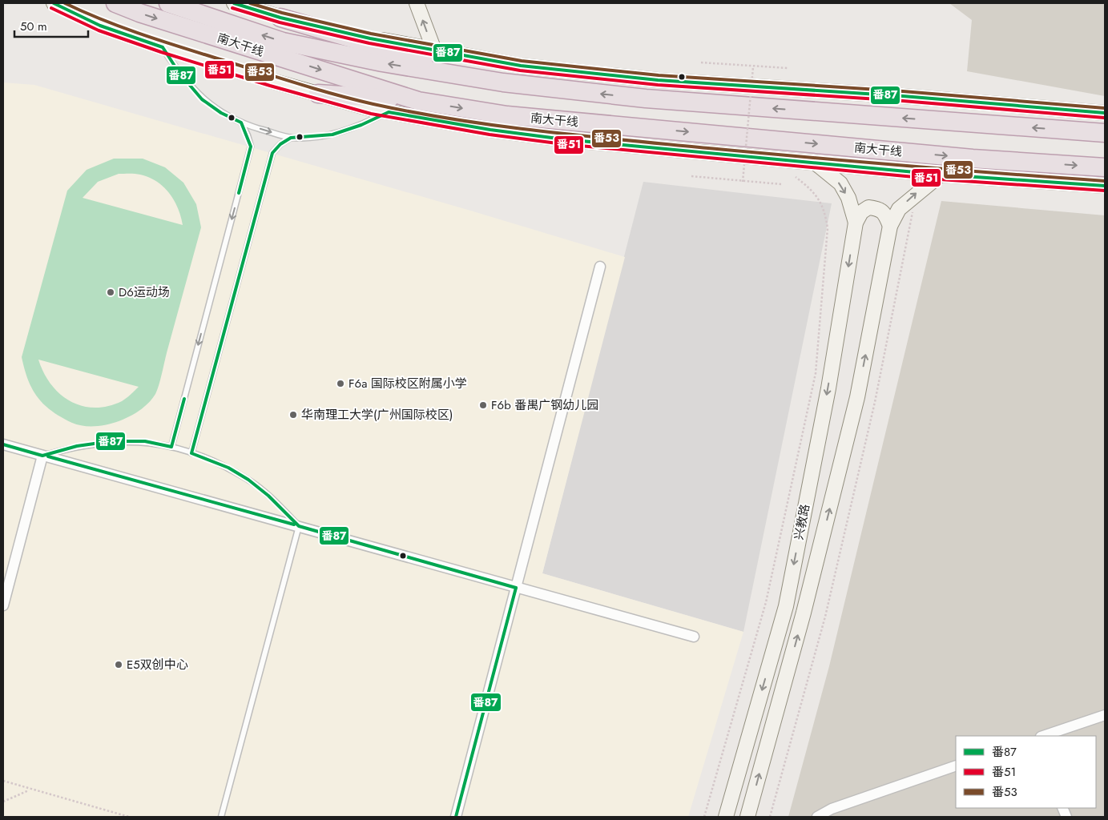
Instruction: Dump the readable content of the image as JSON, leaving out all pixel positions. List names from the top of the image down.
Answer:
{
  "streets": {
    "highway": ["南大干线"],
    "main road": ["兴教路"]
  },
  "places": [
    "D6运动场",
    "F6a 国际校区附属小学",
    "F6b 番禺广钢幼儿园",
    "华南理工大学(广州国际校区)",
    "E5双创中心"
  ],
  "lines": ["transit line 番87", "transit line 番53", "transit line 番51"],
  "legend": ["番87", "番51", "番53"],
  "scale_bar": "50 m"
}
